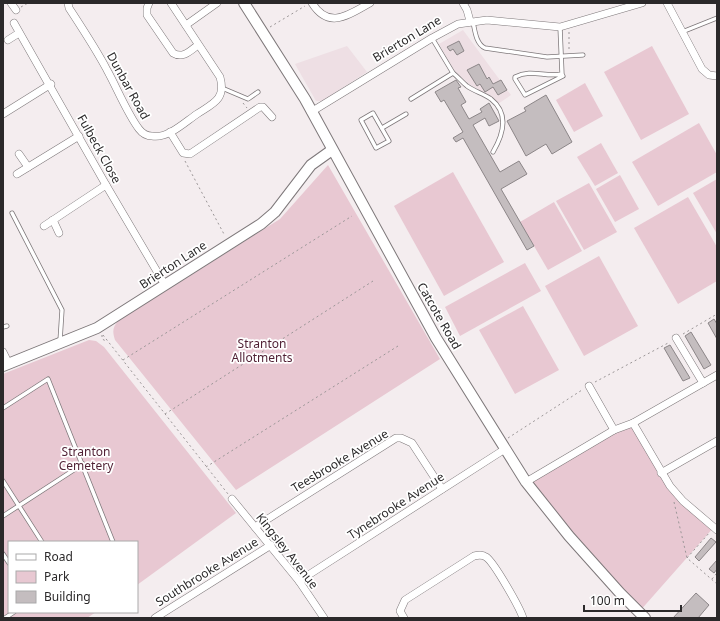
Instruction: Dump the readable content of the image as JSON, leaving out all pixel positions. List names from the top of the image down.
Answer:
{
  "streets": {
    "street": [
      "Brierton Lane",
      "Dunbar Road",
      "Fulbeck Close",
      "Catcote Road",
      "Teesbrooke Avenue",
      "Tynebrooke Avenue",
      "Kingsley Avenue",
      "Southbrooke Avenue"
    ]
  },
  "crossings": [
    ["Brierton Lane", "Fulbeck Close"],
    ["Brierton Lane", "Catcote Road"],
    ["Catcote Road", "Tynebrooke Avenue"],
    ["Teesbrooke Avenue", "Tynebrooke Avenue"],
    ["Teesbrooke Avenue", "Kingsley Avenue"],
    ["Tynebrooke Avenue", "Kingsley Avenue"],
    ["Kingsley Avenue", "Southbrooke Avenue"]
  ],
  "parks": ["Stranton Allotments", "Stranton Cemetery"],
  "legend": ["Road", "Park", "Building"],
  "scale_bar": "100 m"
}
